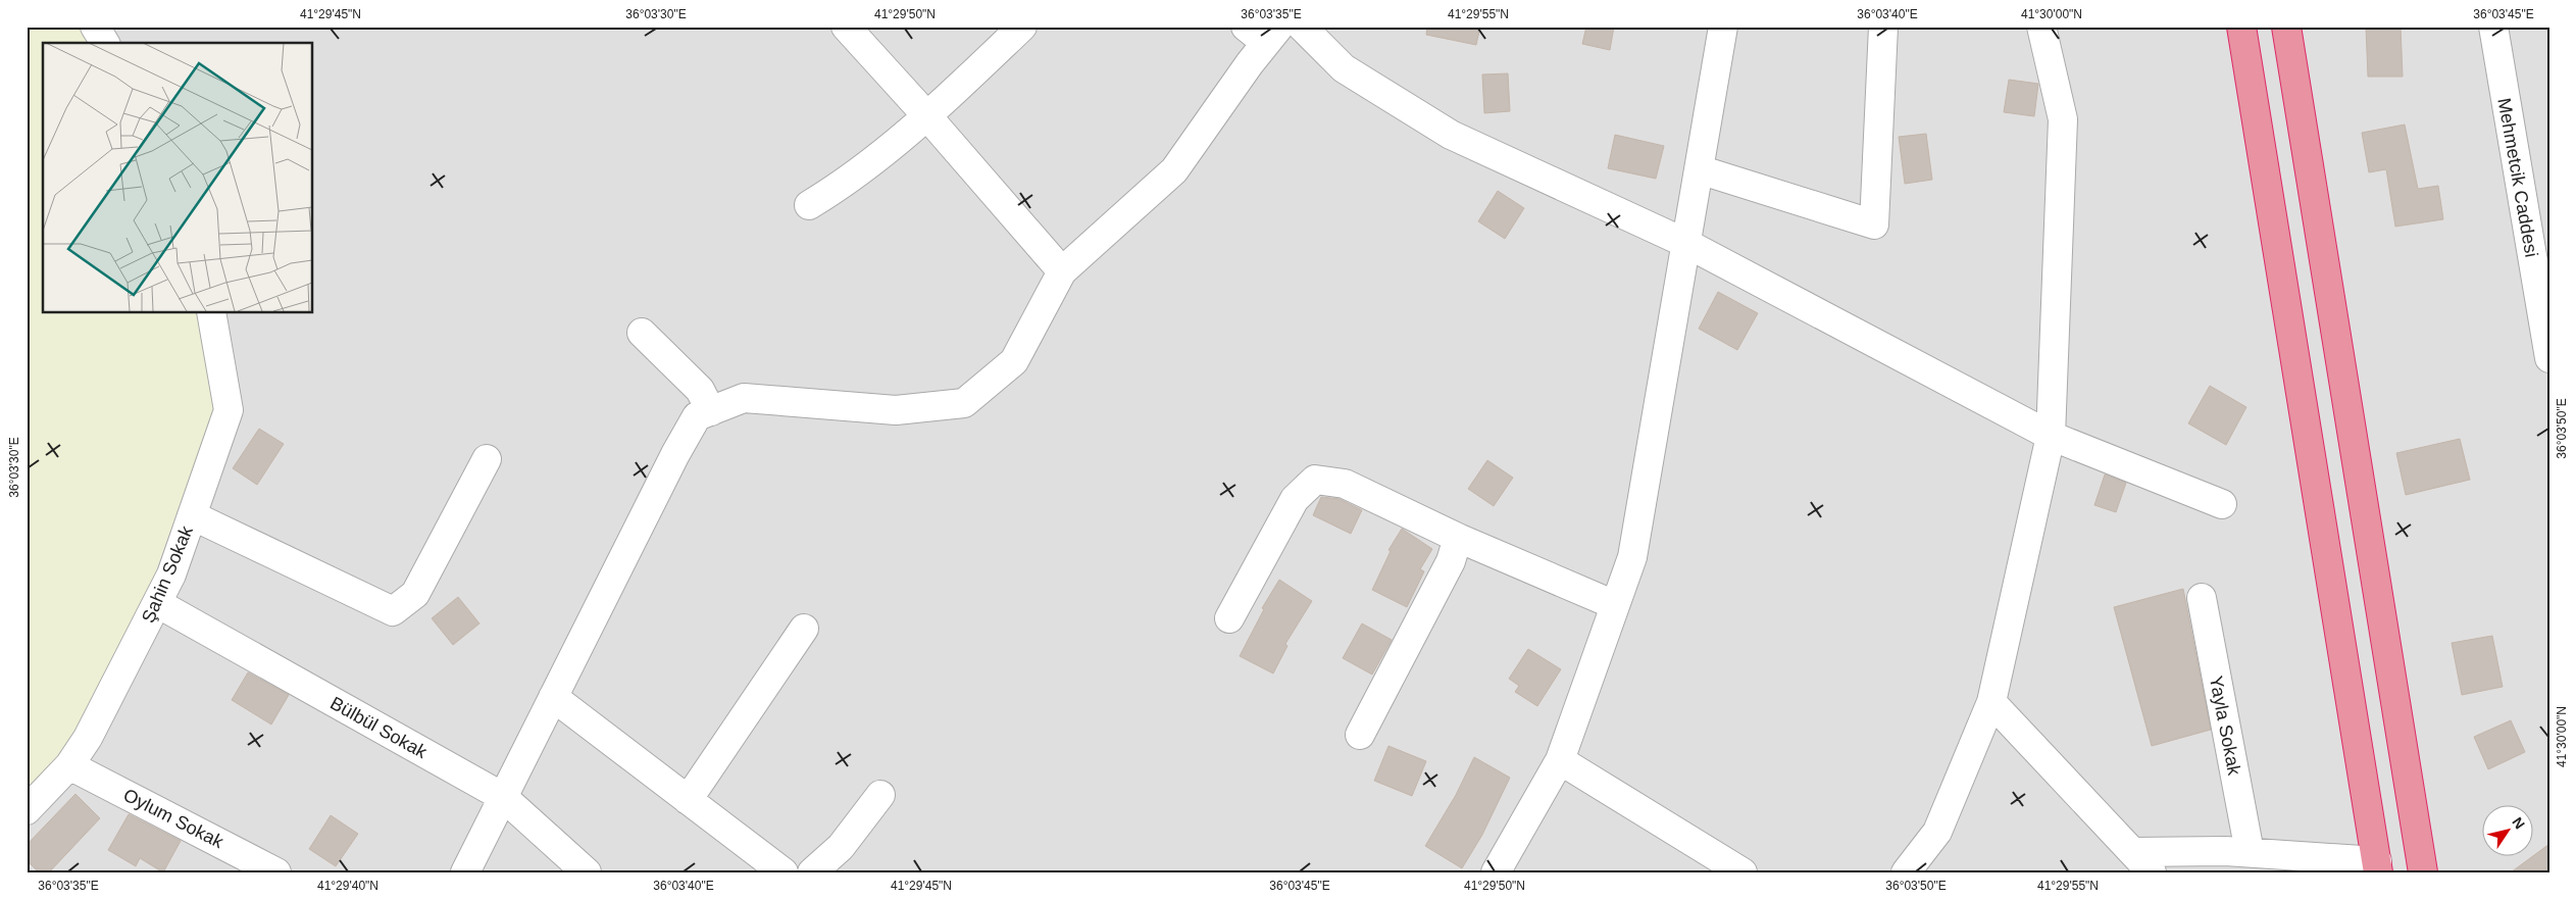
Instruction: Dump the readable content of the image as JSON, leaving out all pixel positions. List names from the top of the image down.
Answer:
{
  "streets": {
    "street": [
      "Mehmetcik Caddesi",
      "Şahin Sokak",
      "Yayla Sokak",
      "Bülbül Sokak",
      "Oylum Sokak"
    ]
  },
  "crossings": [
    ["Şahin Sokak", "Bülbül Sokak"],
    ["Şahin Sokak", "Oylum Sokak"]
  ],
  "north": "top right",
  "coordinates": [
    "41°29'45\"N",
    "36°03'30\"E",
    "41°29'50\"N",
    "36°03'35\"E",
    "41°29'55\"N",
    "36°03'40\"E",
    "41°30'00\"N",
    "36°03'45\"E",
    "36°03'50\"E",
    "41°29'40\"N"
  ]
}
